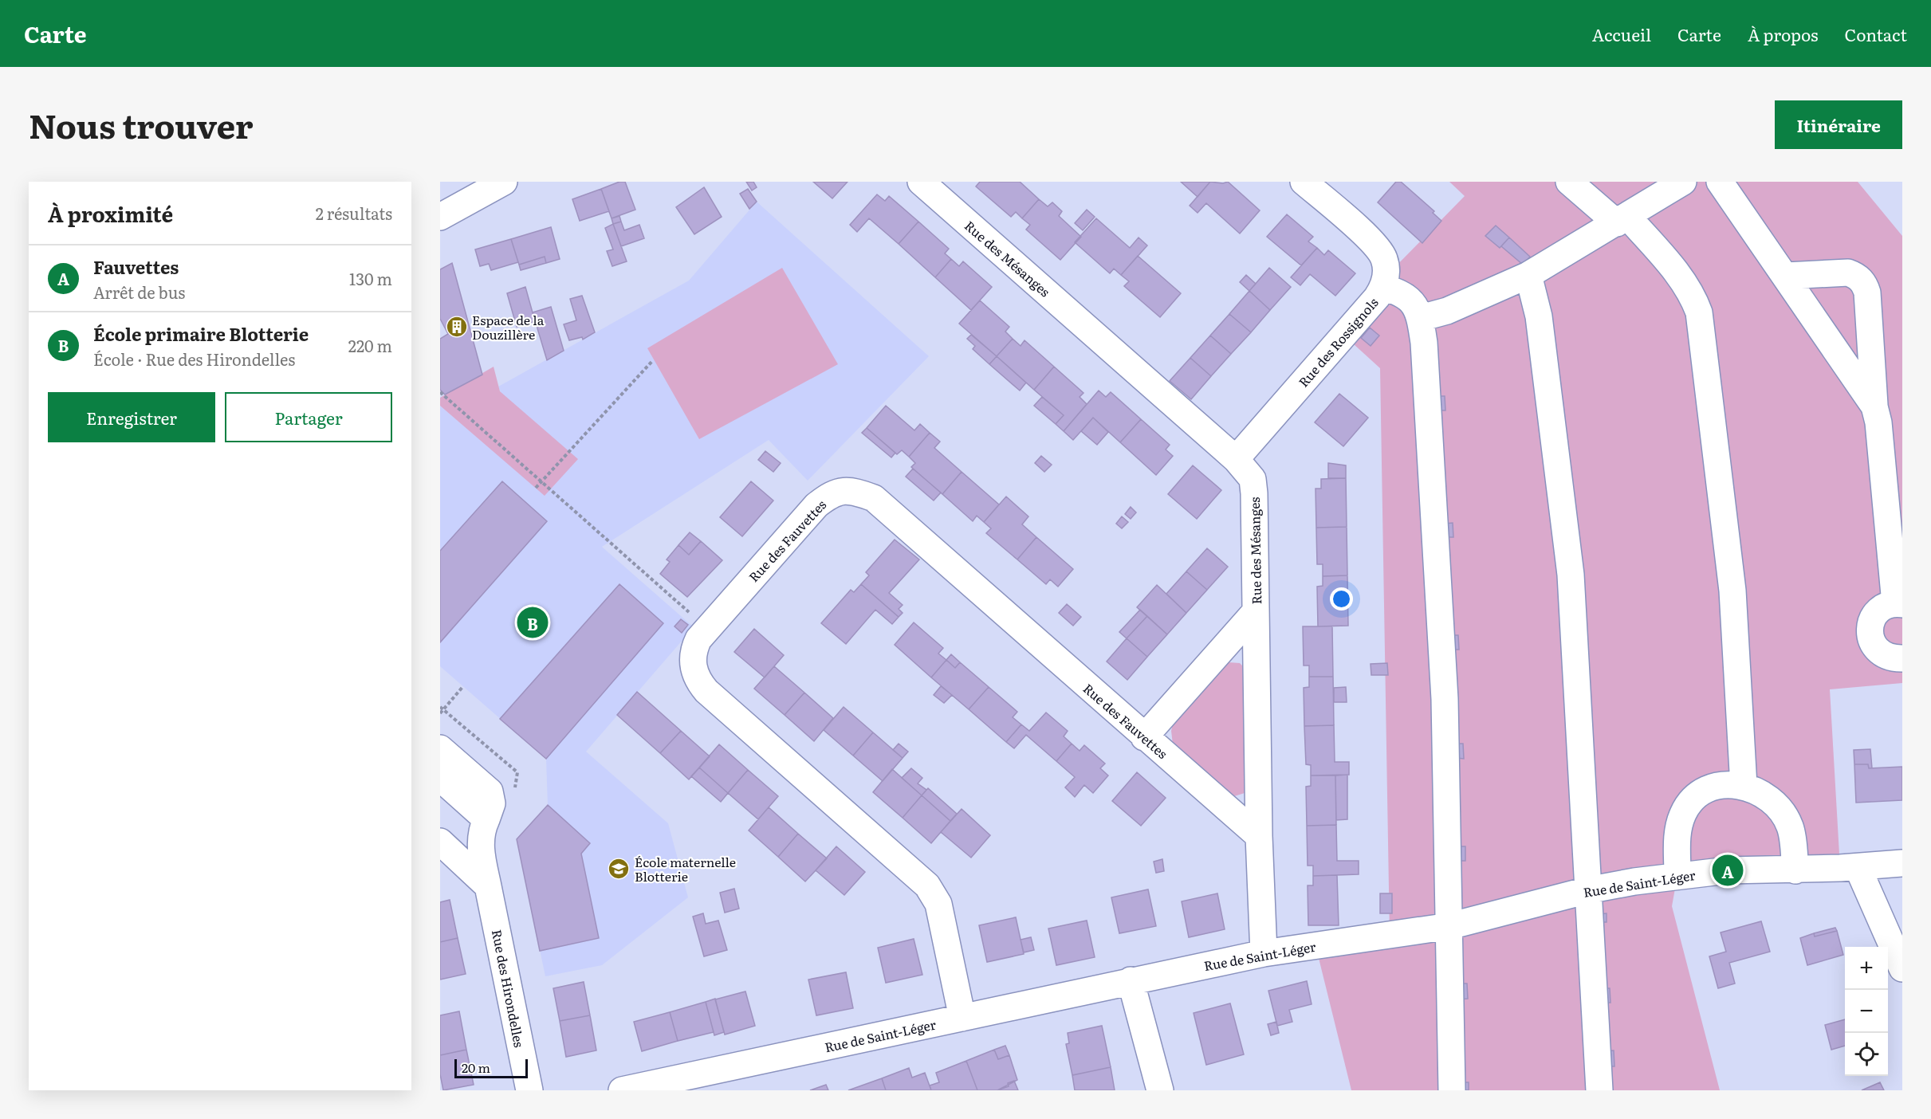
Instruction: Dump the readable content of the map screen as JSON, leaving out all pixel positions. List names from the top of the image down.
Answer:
{
  "streets": {
    "street": [
      "Rue des Mésanges",
      "Rue des Rossignols",
      "Rue des Fauvettes",
      "Rue de Saint-Léger",
      "Rue des Hirondelles"
    ]
  },
  "crossings": [
    ["Rue des Mésanges", "Rue des Rossignols"],
    ["Rue des Mésanges", "Rue des Fauvettes"],
    ["Rue des Mésanges", "Rue de Saint-Léger"],
    ["Rue des Fauvettes", "Rue de Saint-Léger"]
  ],
  "places": {
    "building": ["Espace de la Douzillère"],
    "school or university": ["École maternelle Blotterie"]
  },
  "scale_bar": "20 m",
  "page": {
    "header": "Carte",
    "nav": [
      "Accueil",
      "Carte",
      "À propos",
      "Contact"
    ],
    "title": "Nous trouver",
    "buttons": [
      "Itinéraire",
      ["Enregistrer", "Partager"]
    ],
    "heading": ["À proximité", "2 résultats"],
    "list": [
      {
        "mark": "A",
        "name": "Fauvettes",
        "note": "Arrêt de bus",
        "value": "130 m"
      },
      {
        "mark": "B",
        "name": "École primaire Blotterie",
        "note": "École · Rue des Hirondelles",
        "value": "220 m"
      }
    ],
    "pins": ["B", "A"],
    "map_buttons": ["+", "−"],
    "scale": "20 m"
  }
}
